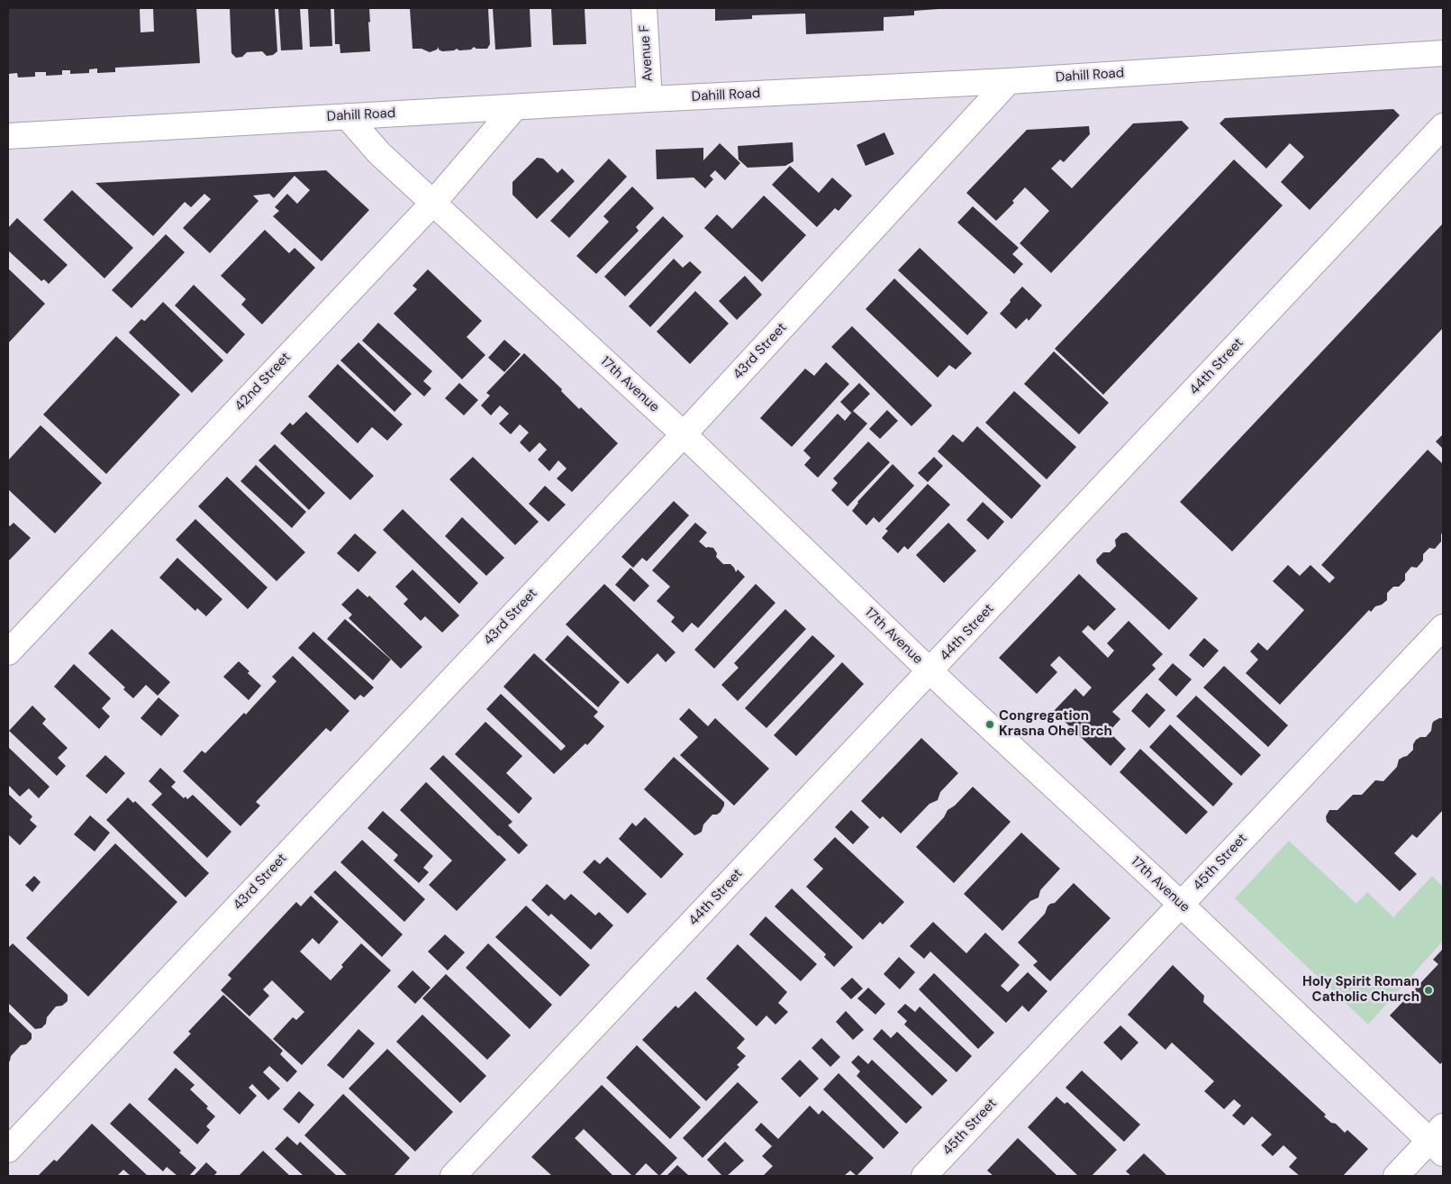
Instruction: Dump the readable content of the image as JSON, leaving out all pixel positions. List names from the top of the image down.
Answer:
{
  "streets": {
    "street": [
      "Avenue F",
      "Dahill Road",
      "43rd Street",
      "44th Street",
      "42nd Street",
      "17th Avenue",
      "45th Street"
    ]
  },
  "crossings": [
    ["Avenue F", "Dahill Road"],
    ["Dahill Road", "43rd Street"],
    ["Dahill Road", "42nd Street"],
    ["Dahill Road", "17th Avenue"],
    ["43rd Street", "17th Avenue"],
    ["44th Street", "17th Avenue"],
    ["42nd Street", "17th Avenue"],
    ["17th Avenue", "45th Street"]
  ],
  "places": ["Congregation Krasna Ohel Brch", "Holy Spirit Roman Catholic Church"]
}
